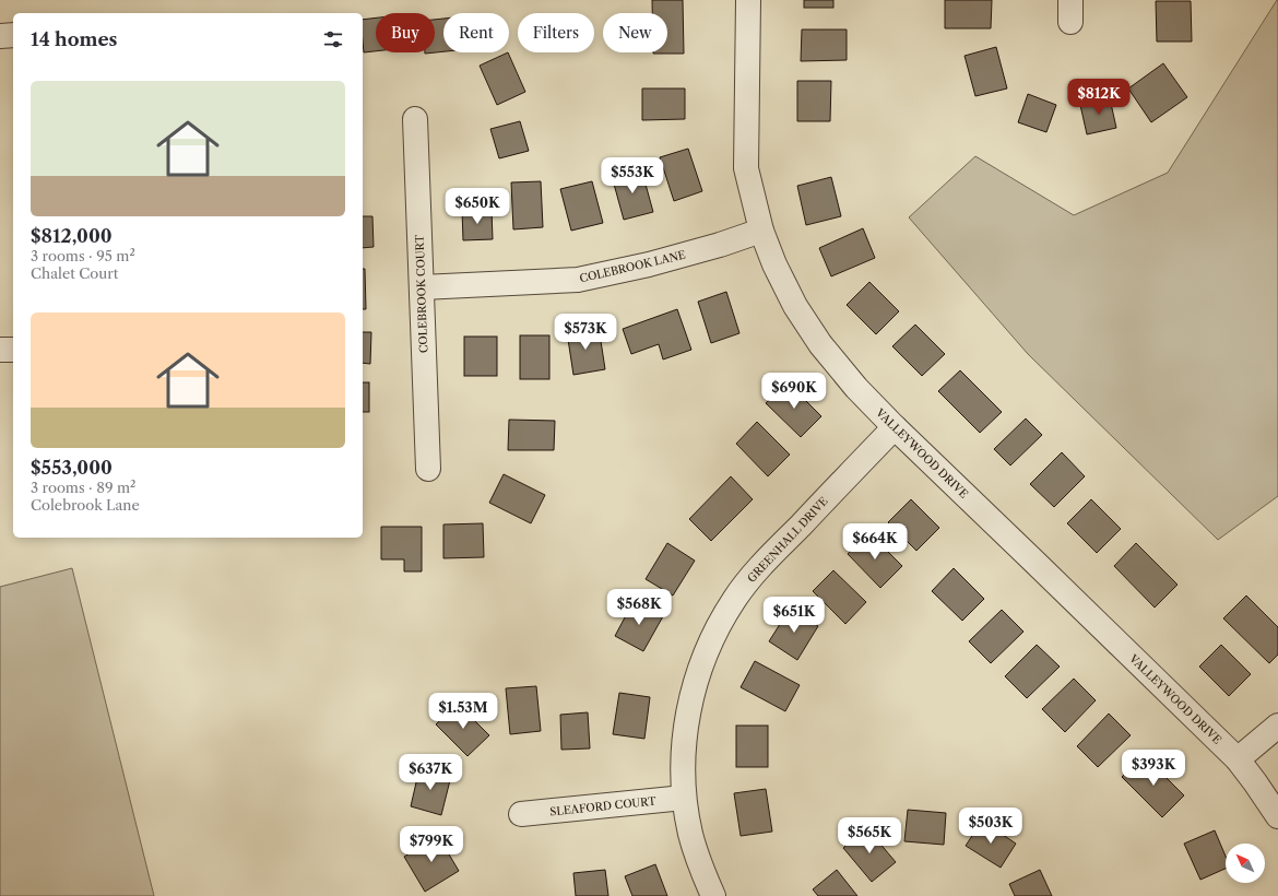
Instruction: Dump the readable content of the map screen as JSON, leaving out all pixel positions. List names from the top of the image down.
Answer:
{
  "streets": {
    "street": [
      "COLEBROOK LANE",
      "COLEBROOK COURT",
      "VALLEYWOOD DRIVE",
      "GREENHALL DRIVE",
      "SLEAFORD COURT"
    ]
  },
  "crossings": [
    ["COLEBROOK LANE", "COLEBROOK COURT"],
    ["COLEBROOK LANE", "VALLEYWOOD DRIVE"],
    ["VALLEYWOOD DRIVE", "GREENHALL DRIVE"],
    ["GREENHALL DRIVE", "SLEAFORD COURT"]
  ],
  "north": "top left",
  "page": {
    "chip": [
      "Buy",
      "Rent",
      "Filters",
      "New"
    ],
    "heading": "14 homes",
    "list": [
      {
        "name": "$812,000",
        "note": "3 rooms · 95 m² · Chalet Court"
      },
      {
        "name": "$553,000",
        "note": "3 rooms · 89 m² · Colebrook Lane"
      }
    ],
    "price": [
      "$812K",
      "$553K",
      "$650K",
      "$573K",
      "$690K",
      "$664K",
      "$568K",
      "$651K",
      "$1.53M",
      "$393K",
      "$637K",
      "$503K",
      "$565K",
      "$799K"
    ]
  }
}
